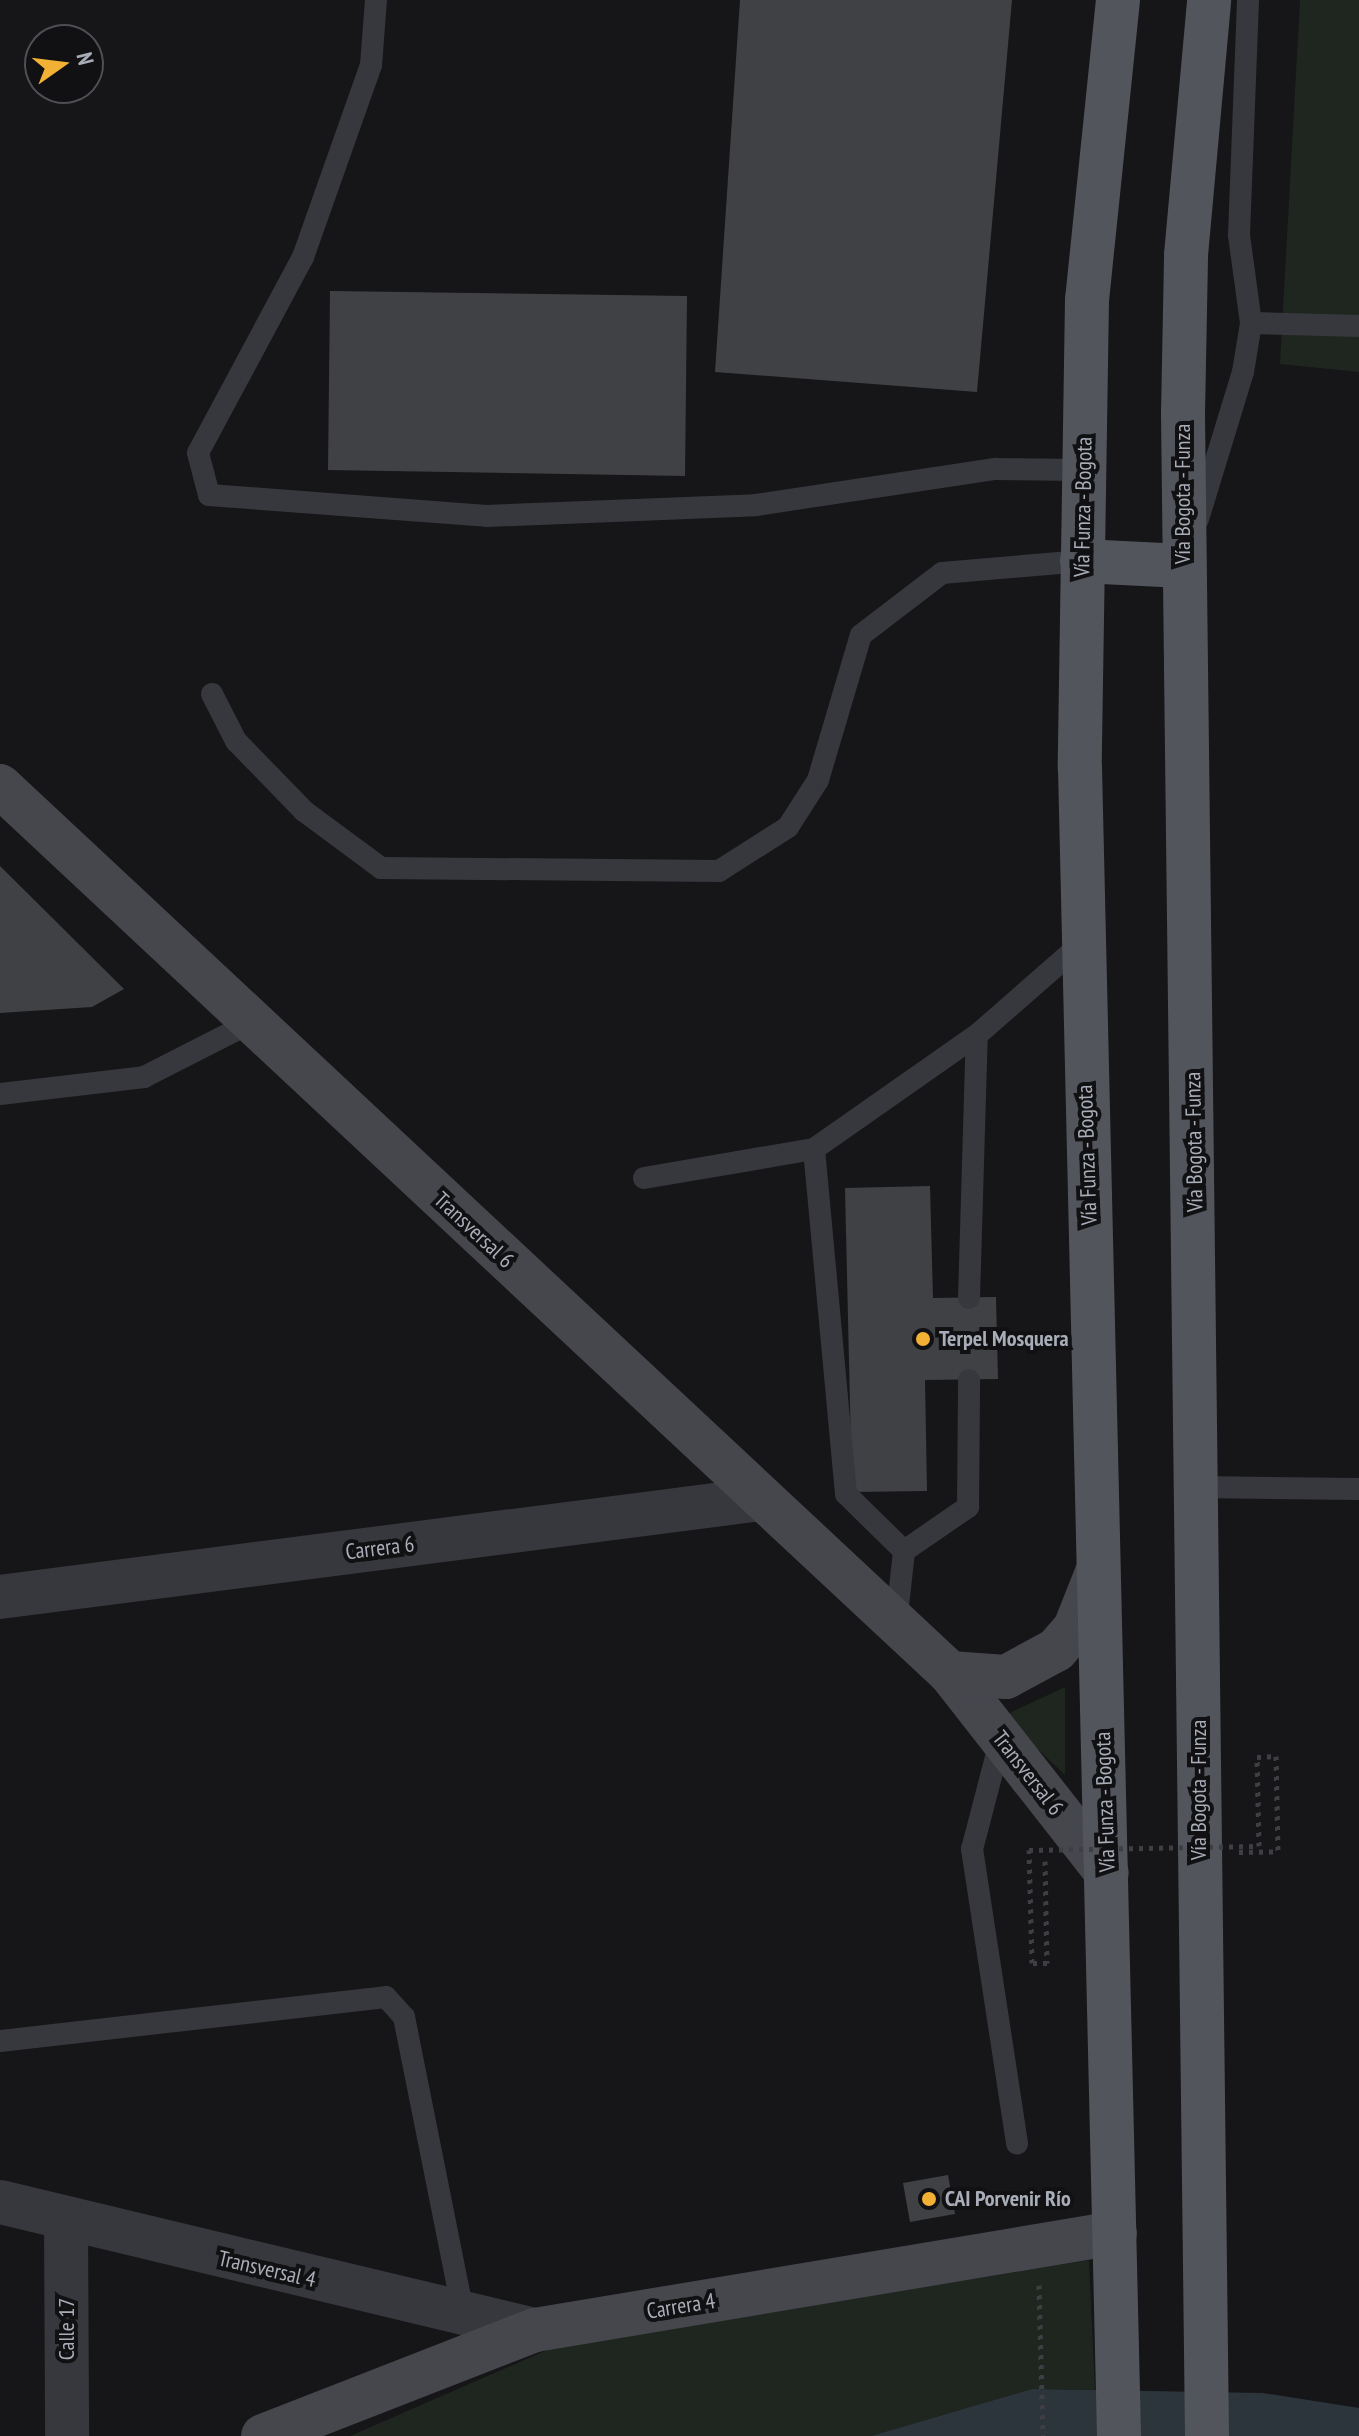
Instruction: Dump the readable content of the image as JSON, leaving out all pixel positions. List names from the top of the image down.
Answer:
{
  "streets": {
    "main road": ["Vía Bogota - Funza", "Vía Funza - Bogota"],
    "street": [
      "Transversal 6",
      "Carrera 6",
      "Transversal 4",
      "Carrera 4",
      "Calle 17"
    ]
  },
  "crossings": [
    ["Vía Funza - Bogota", "Transversal 6"],
    ["Vía Funza - Bogota", "Carrera 4"],
    ["Transversal 6", "Carrera 6"],
    ["Transversal 4", "Carrera 4"],
    ["Transversal 4", "Calle 17"]
  ],
  "places": ["Terpel Mosquera", "CAI Porvenir Río"],
  "north": "right"
}
